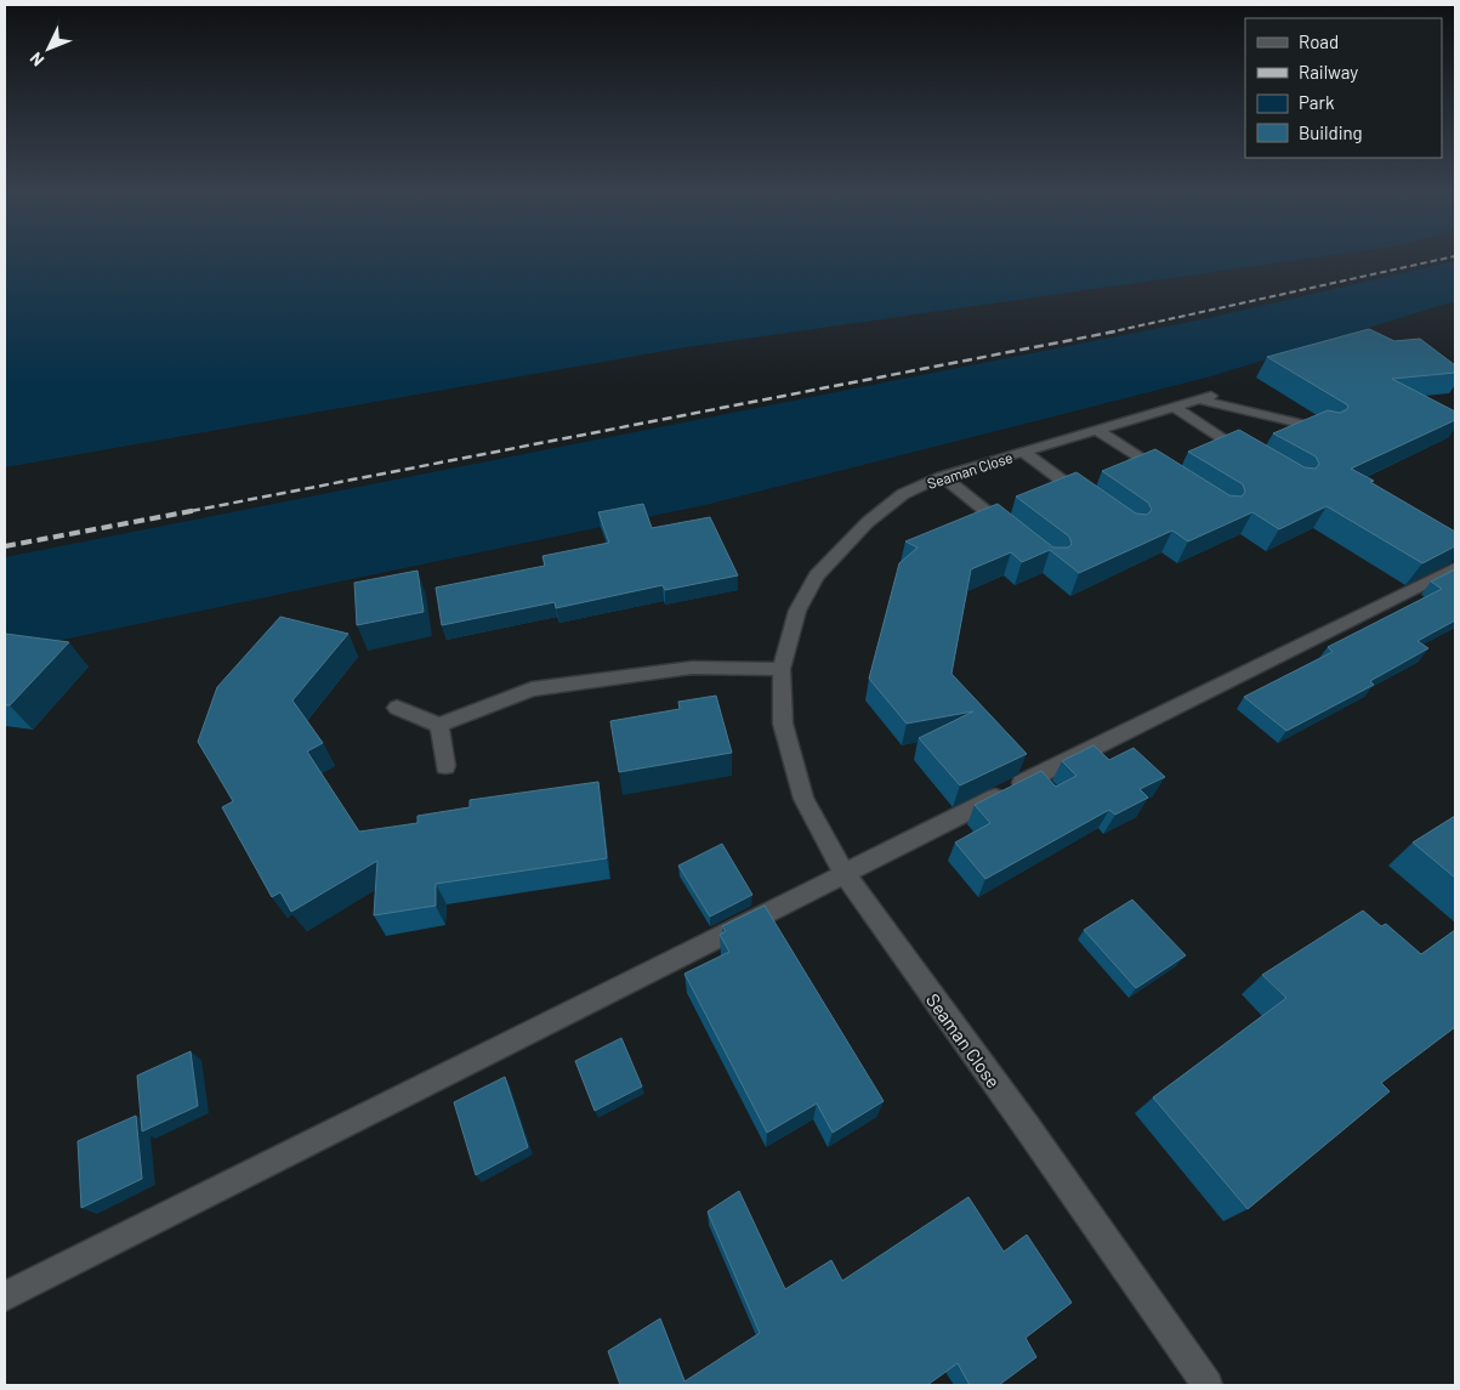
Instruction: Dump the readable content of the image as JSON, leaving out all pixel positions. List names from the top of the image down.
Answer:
{
  "streets": {
    "street": ["Seaman Close"]
  },
  "legend": [
    "Road",
    "Railway",
    "Park",
    "Building"
  ],
  "north": "bottom left"
}
